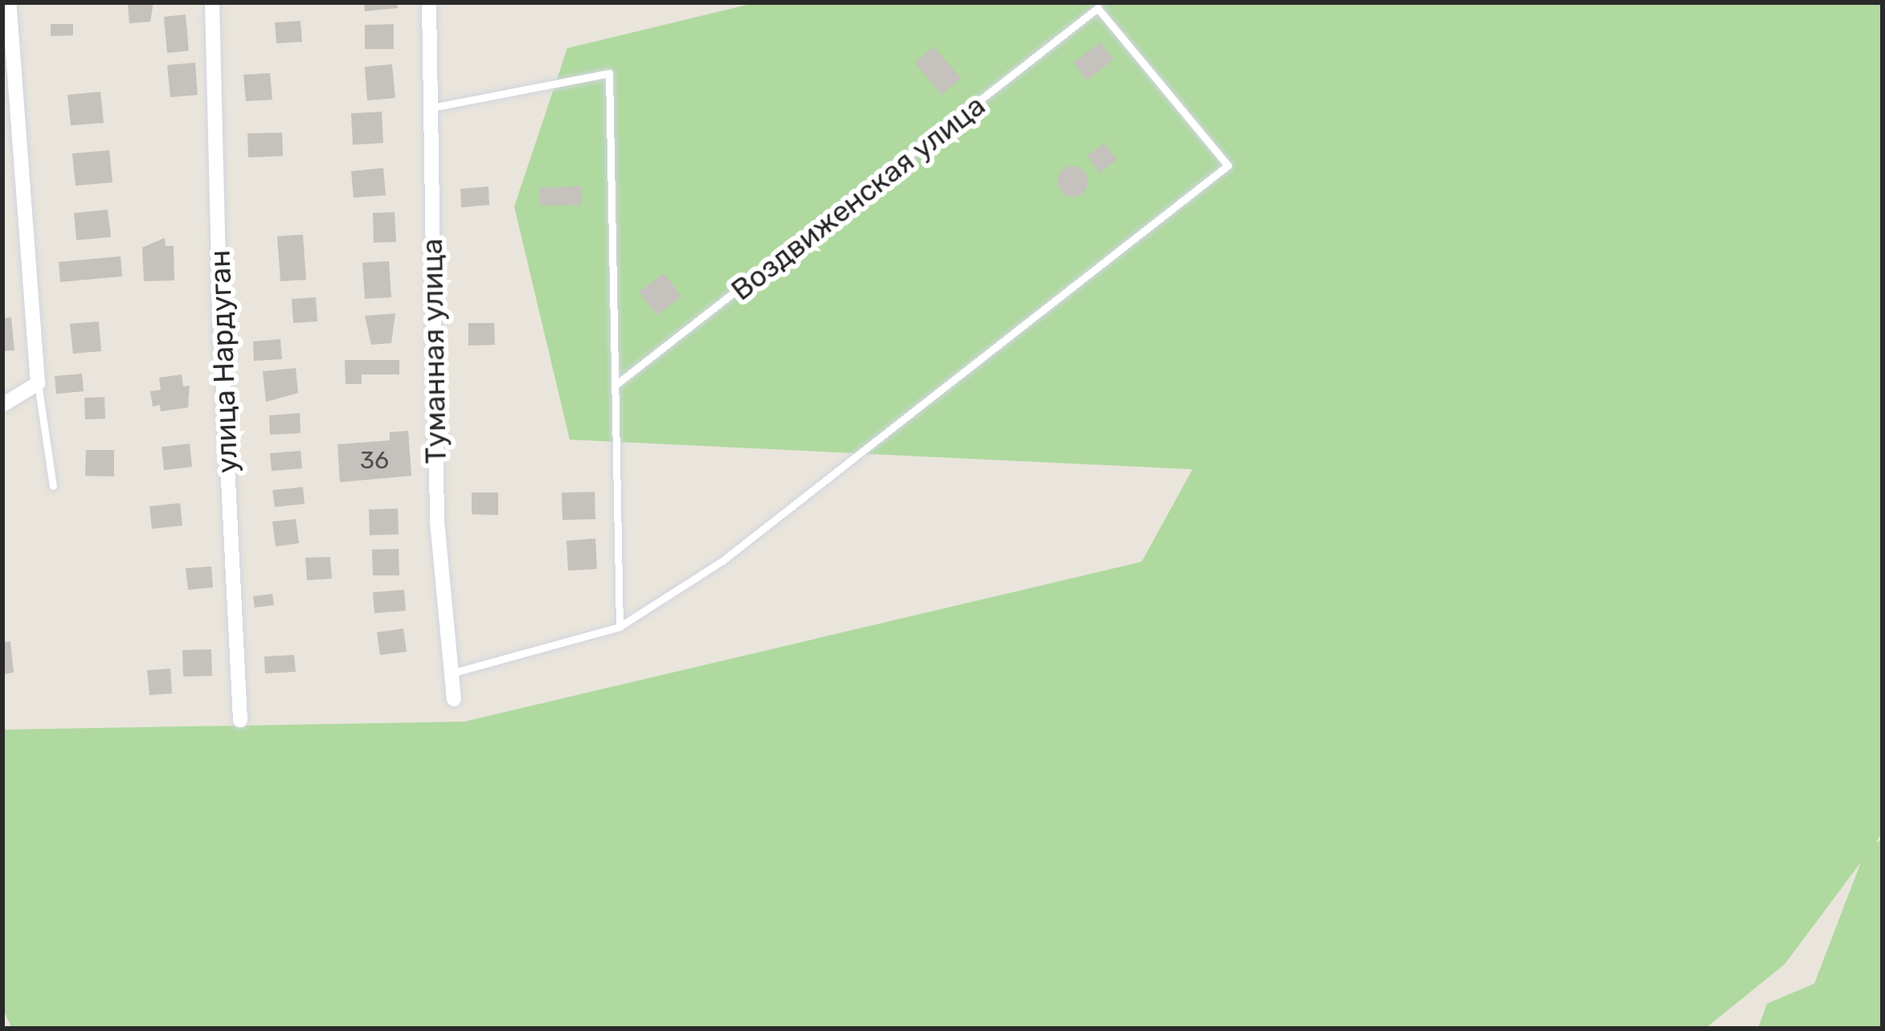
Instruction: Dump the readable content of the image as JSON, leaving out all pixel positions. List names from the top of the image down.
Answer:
{
  "streets": {
    "street": ["Туманная улица", "улица Нардуган"],
    "lane": ["Воздвиженская улица"]
  },
  "house_numbers": ["36"]
}
